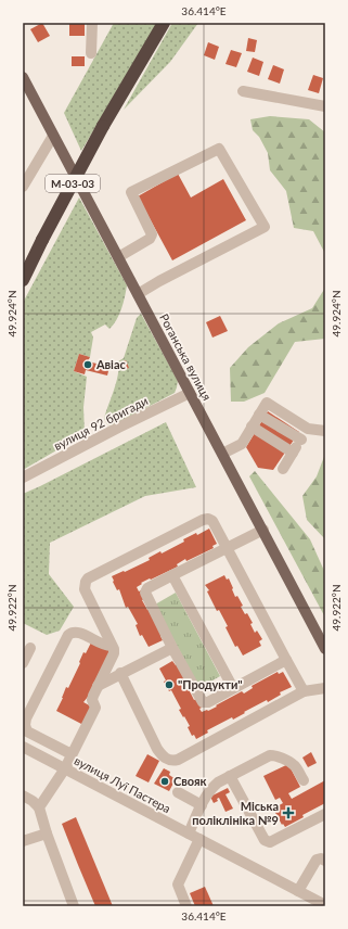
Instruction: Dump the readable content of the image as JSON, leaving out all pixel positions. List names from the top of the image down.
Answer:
{
  "streets": {
    "highway": ["М-03-03"],
    "main road": ["Роганська вулиця"],
    "street": ["вулиця 92 бригади", "вулиця Луї Пастера"]
  },
  "crossings": [
    ["Роганська вулиця", "вулиця 92 бригади"]
  ],
  "places": {
    "other": ["Авіас", "\"Продукти\"", "Свояк"],
    "health": ["Міська поліклініка №9"]
  },
  "coordinates": ["36.414°E", "49.924°N", "49.922°N"]
}
